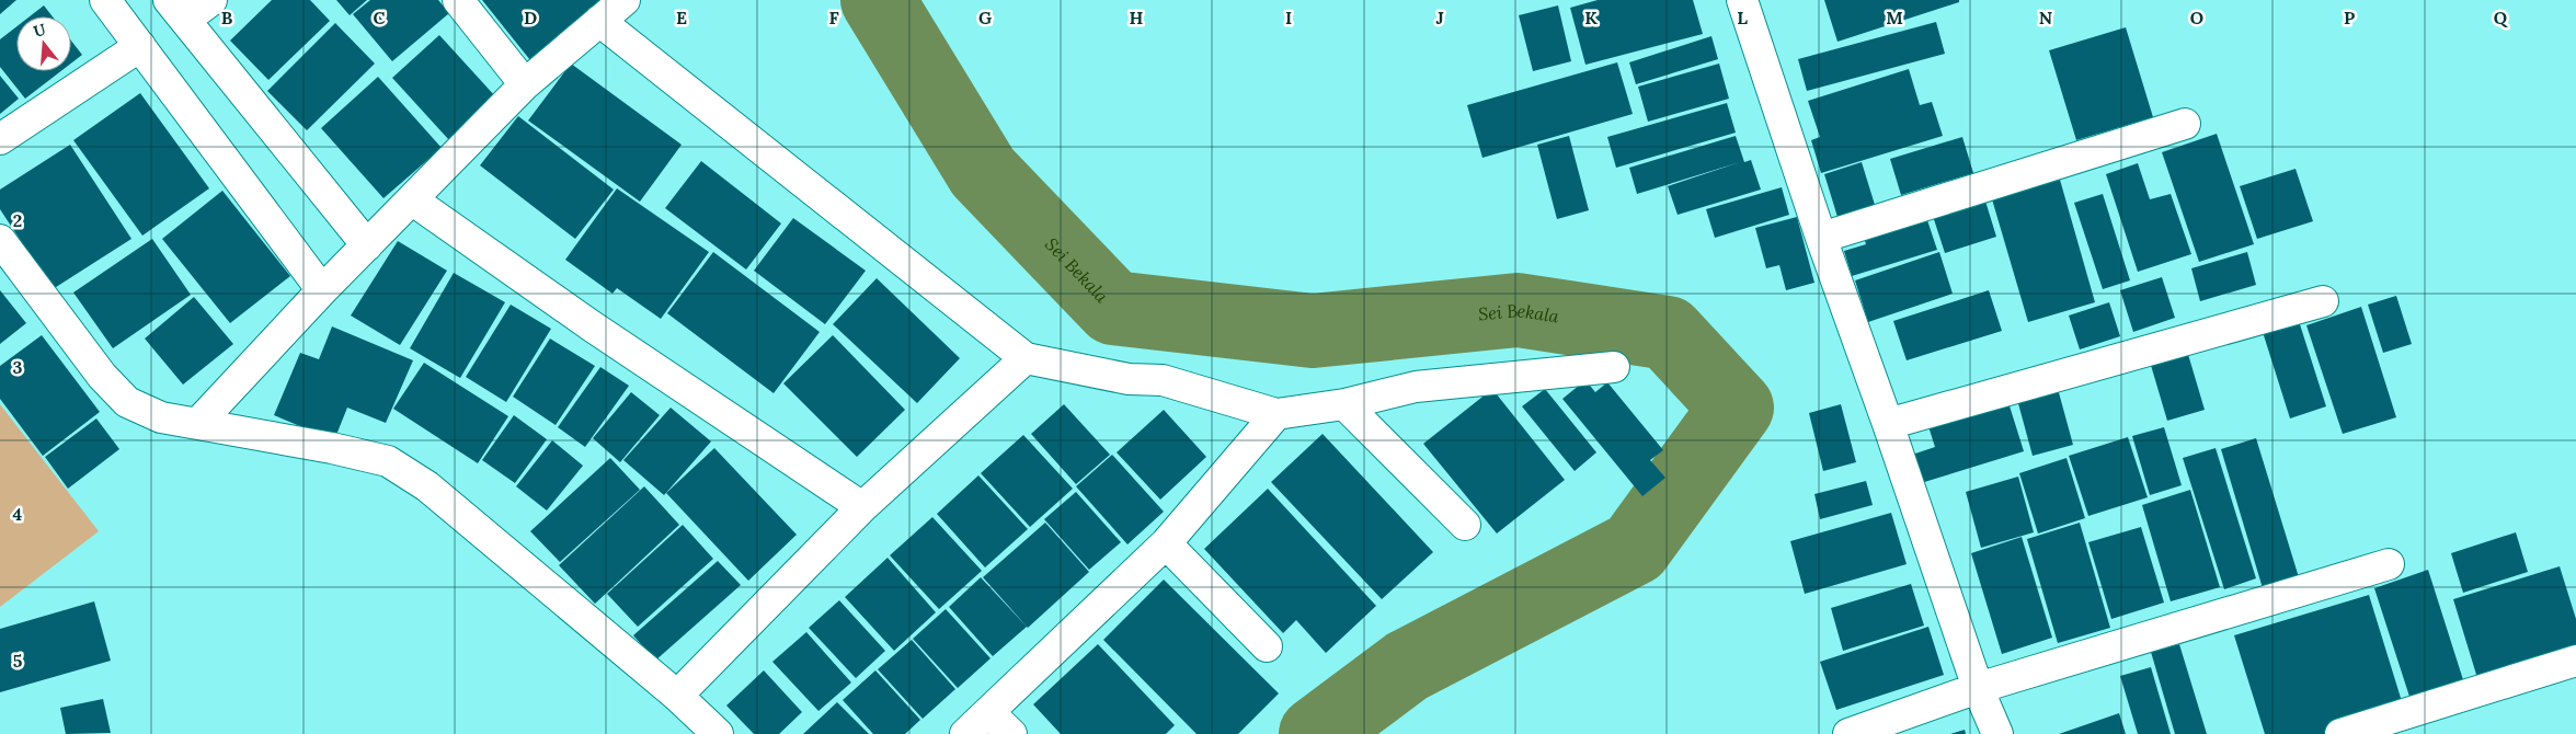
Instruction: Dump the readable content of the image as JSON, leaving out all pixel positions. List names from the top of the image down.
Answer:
{
  "water": ["Sei Bekala"],
  "north": "top",
  "grid": {
    "columns": [
      "B",
      "C",
      "D",
      "E",
      "F",
      "G",
      "H",
      "I",
      "J",
      "K",
      "L",
      "M",
      "N",
      "O",
      "P",
      "Q"
    ],
    "rows": [
      "2",
      "3",
      "4",
      "5"
    ]
  }
}
